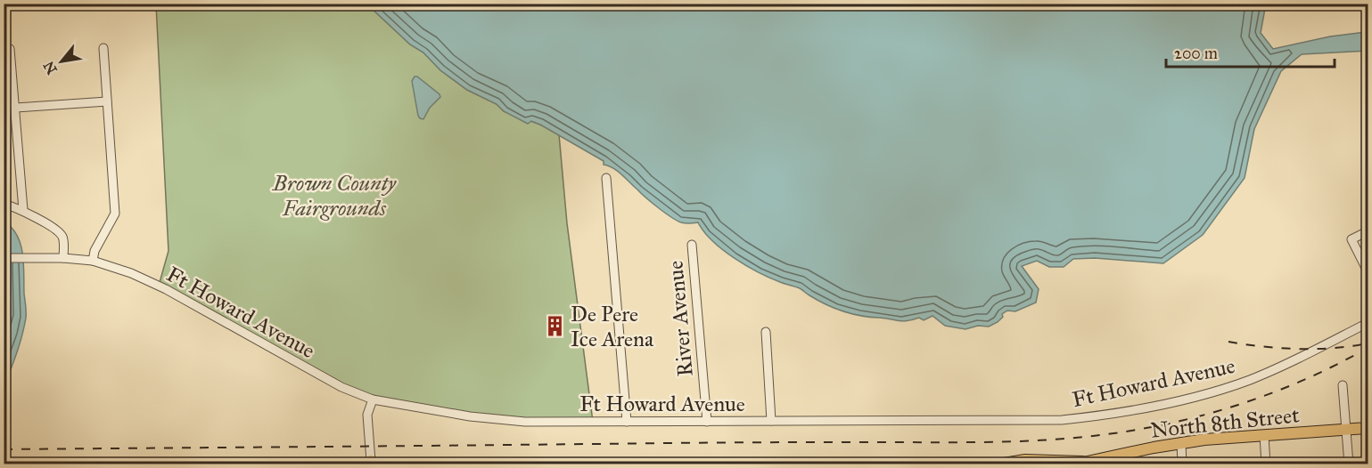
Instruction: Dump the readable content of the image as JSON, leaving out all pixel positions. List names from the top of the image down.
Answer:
{
  "streets": {
    "main road": ["North 8th Street"],
    "street": ["Ft Howard Avenue", "River Avenue"]
  },
  "crossings": [
    ["Ft Howard Avenue", "River Avenue"]
  ],
  "parks": ["Brown County Fairgrounds"],
  "places": {
    "building": ["De Pere Ice Arena"]
  },
  "scale_bar": "200 m",
  "north": "bottom left"
}
